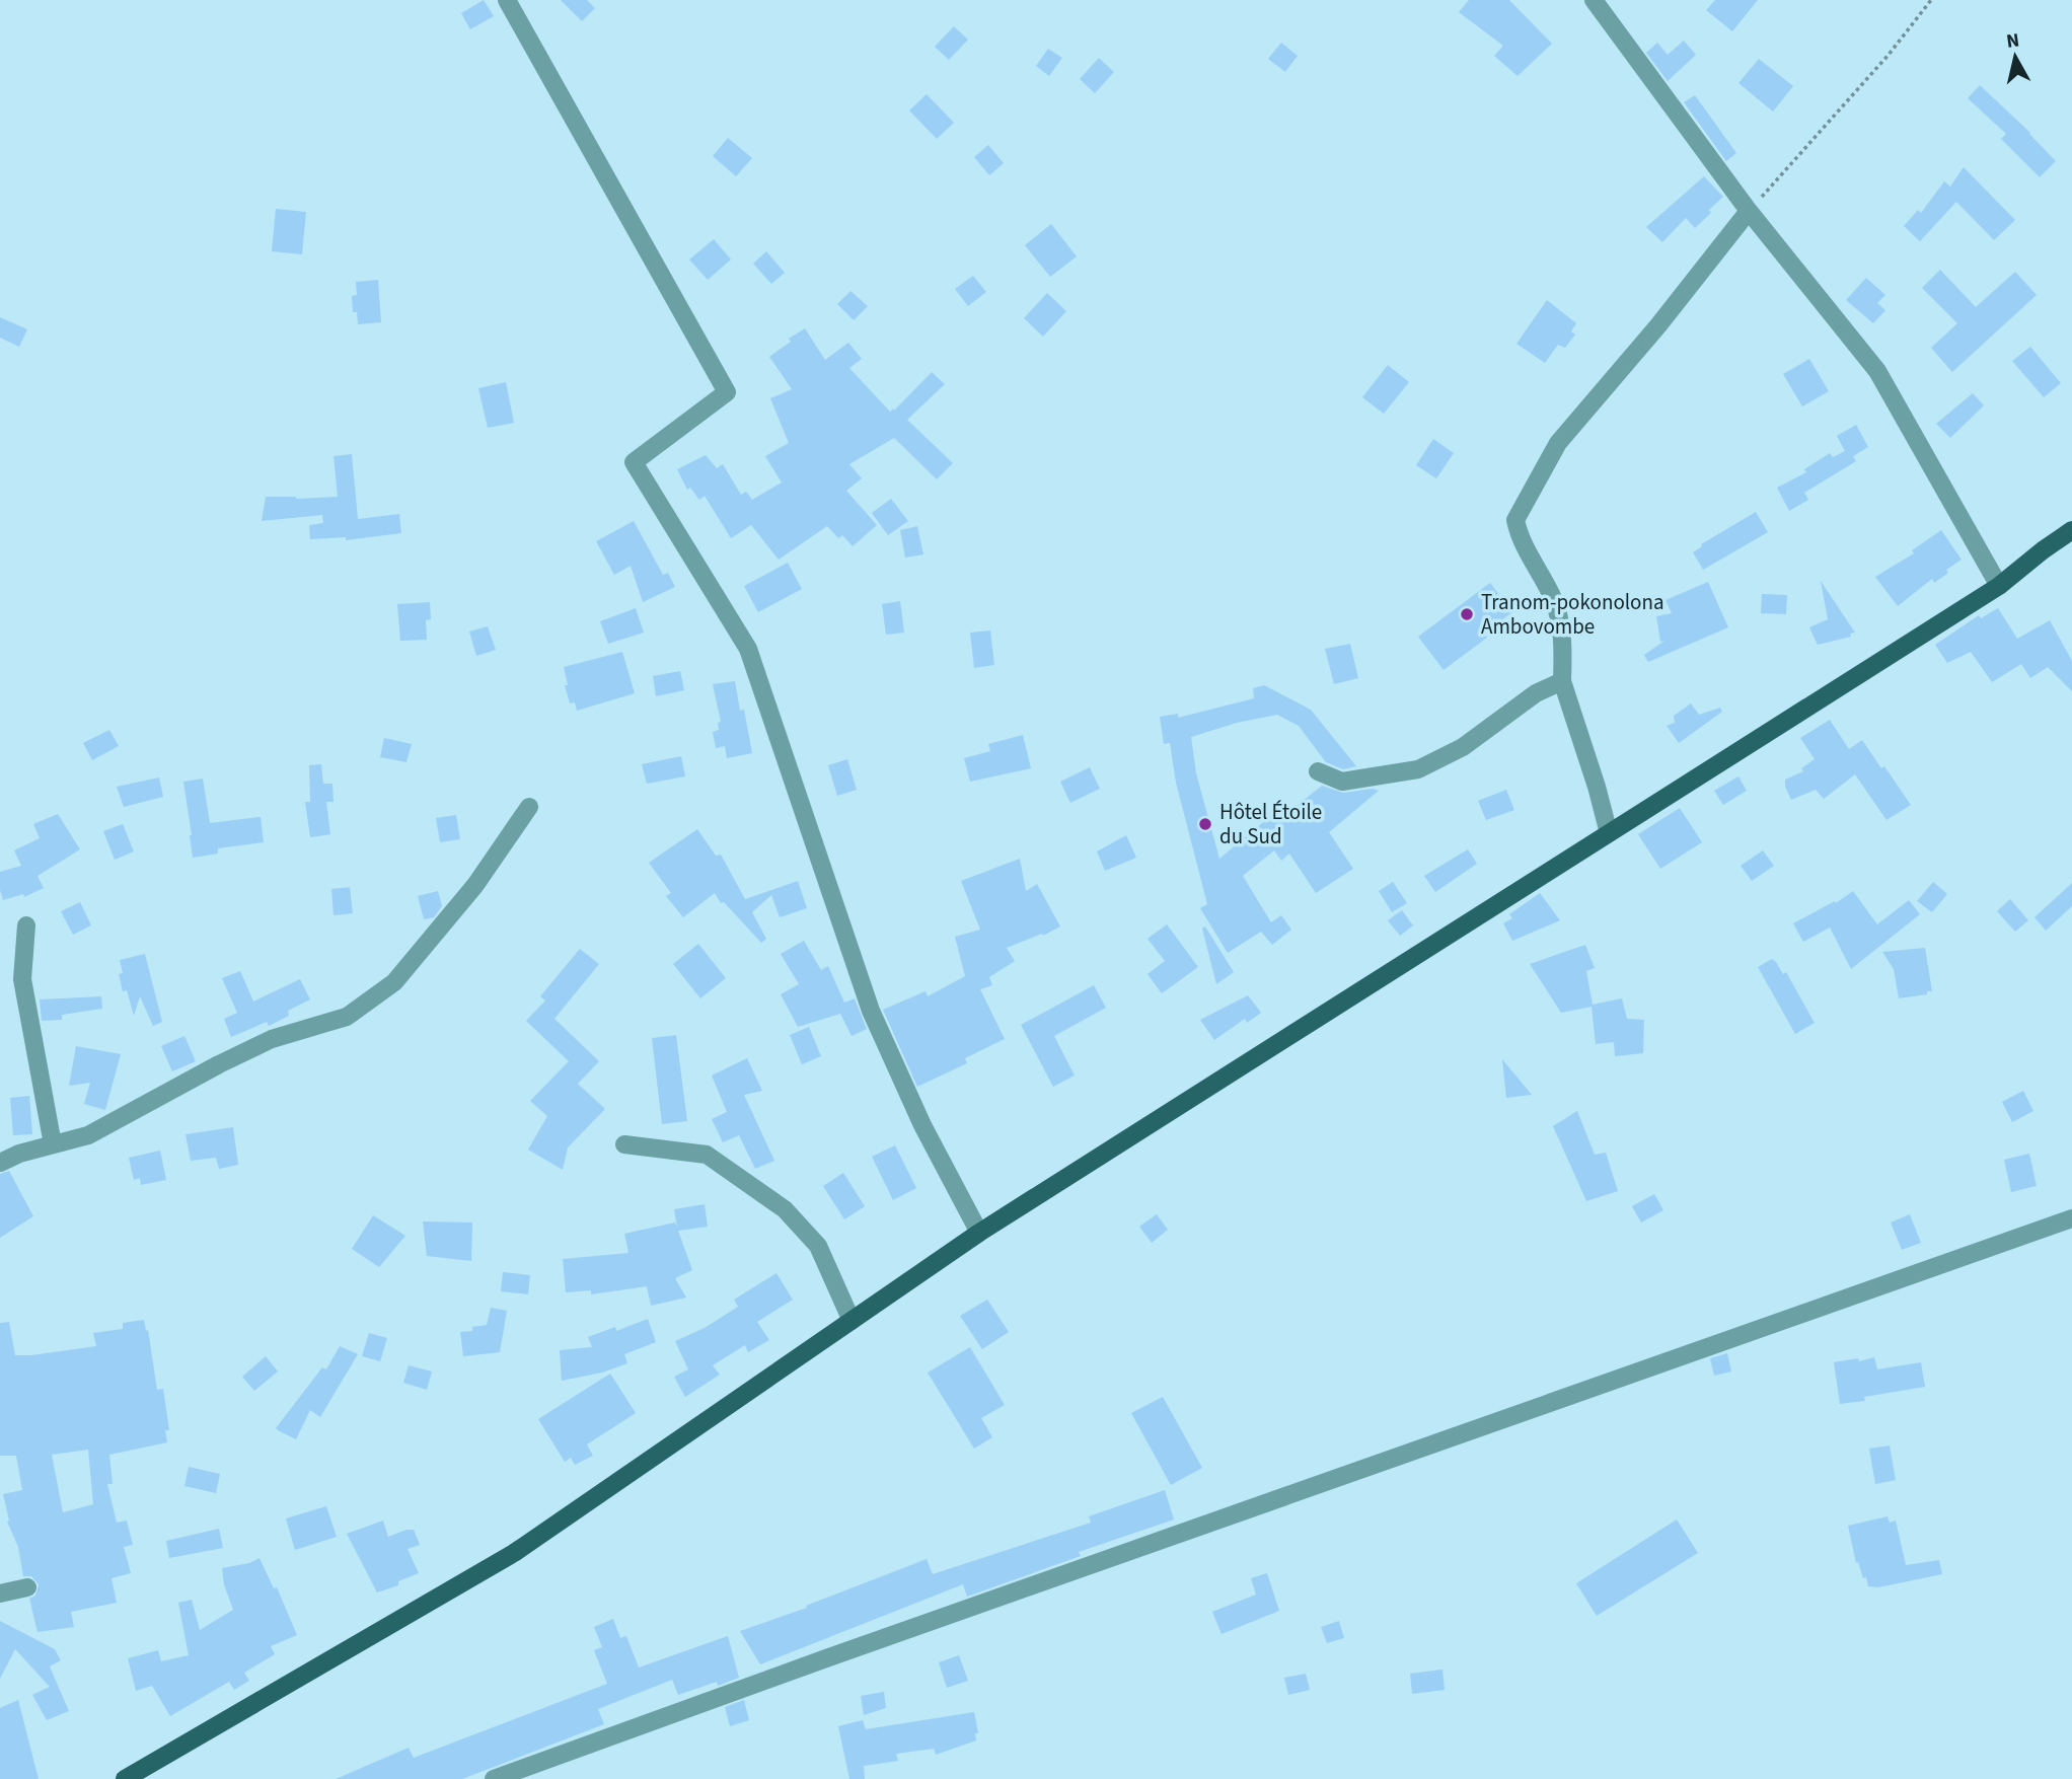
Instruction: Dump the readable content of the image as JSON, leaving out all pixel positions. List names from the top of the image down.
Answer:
{
  "places": ["Tranom-pokonolona Ambovombe", "Hôtel Étoile du Sud"],
  "north": "top"
}
